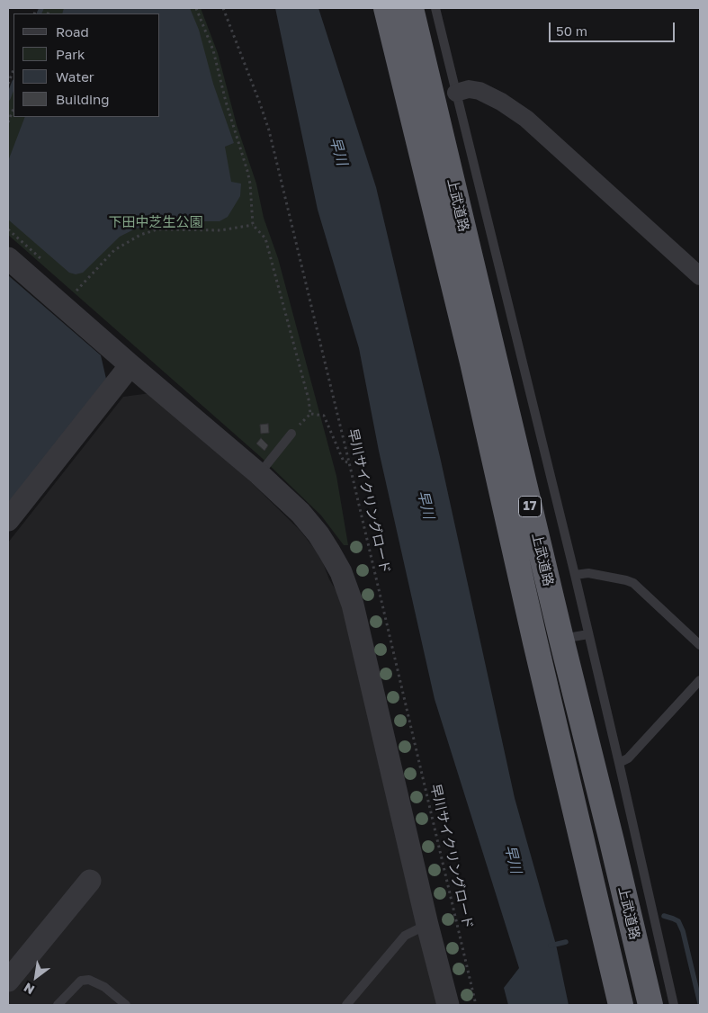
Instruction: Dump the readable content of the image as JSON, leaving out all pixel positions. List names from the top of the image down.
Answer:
{
  "streets": {
    "highway": ["上武道路", "17"],
    "path": ["早川サイクリングロード"]
  },
  "water": ["早川"],
  "parks": ["下田中芝生公園"],
  "legend": [
    "Road",
    "Park",
    "Water",
    "Building"
  ],
  "scale_bar": "50 m",
  "north": "bottom left"
}
